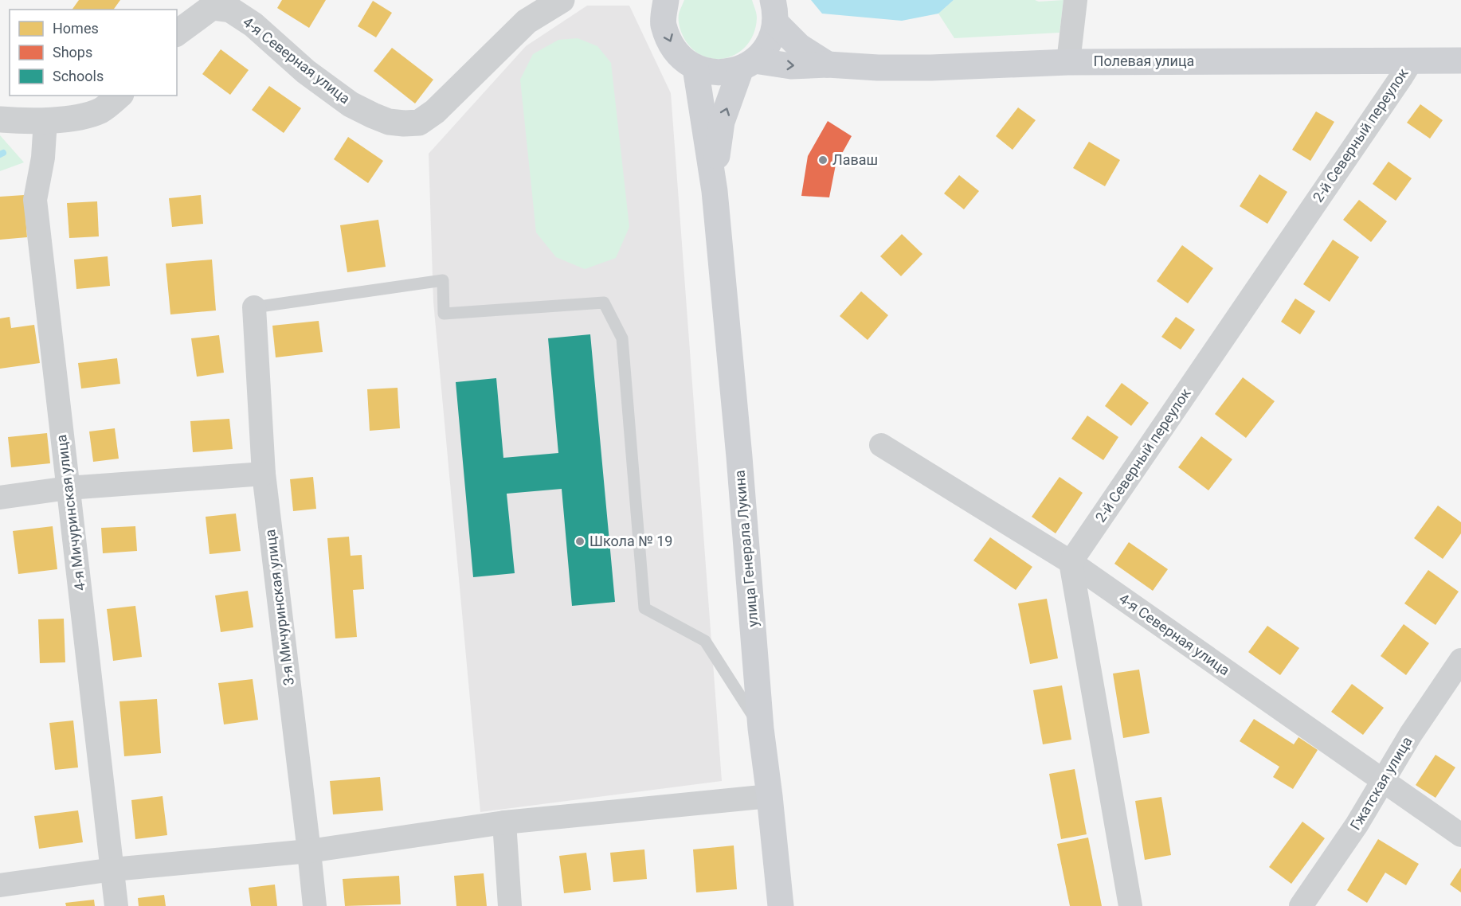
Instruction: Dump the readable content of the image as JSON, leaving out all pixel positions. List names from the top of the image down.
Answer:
{
  "streets": {
    "main road": ["Полевая улица", "улица Генерала Лукина"],
    "street": [
      "4-я Северная улица",
      "2-й Северный переулок",
      "4-я Мичуринская улица",
      "3-я Мичуринская улица",
      "Гжатская улица"
    ]
  },
  "crossings": [
    ["4-я Северная улица", "2-й Северный переулок"],
    ["4-я Северная улица", "Гжатская улица"],
    ["Полевая улица", "2-й Северный переулок"],
    ["Полевая улица", "улица Генерала Лукина"]
  ],
  "places": ["Лаваш", "Школа № 19"],
  "legend": ["Homes", "Shops", "Schools"]
}
